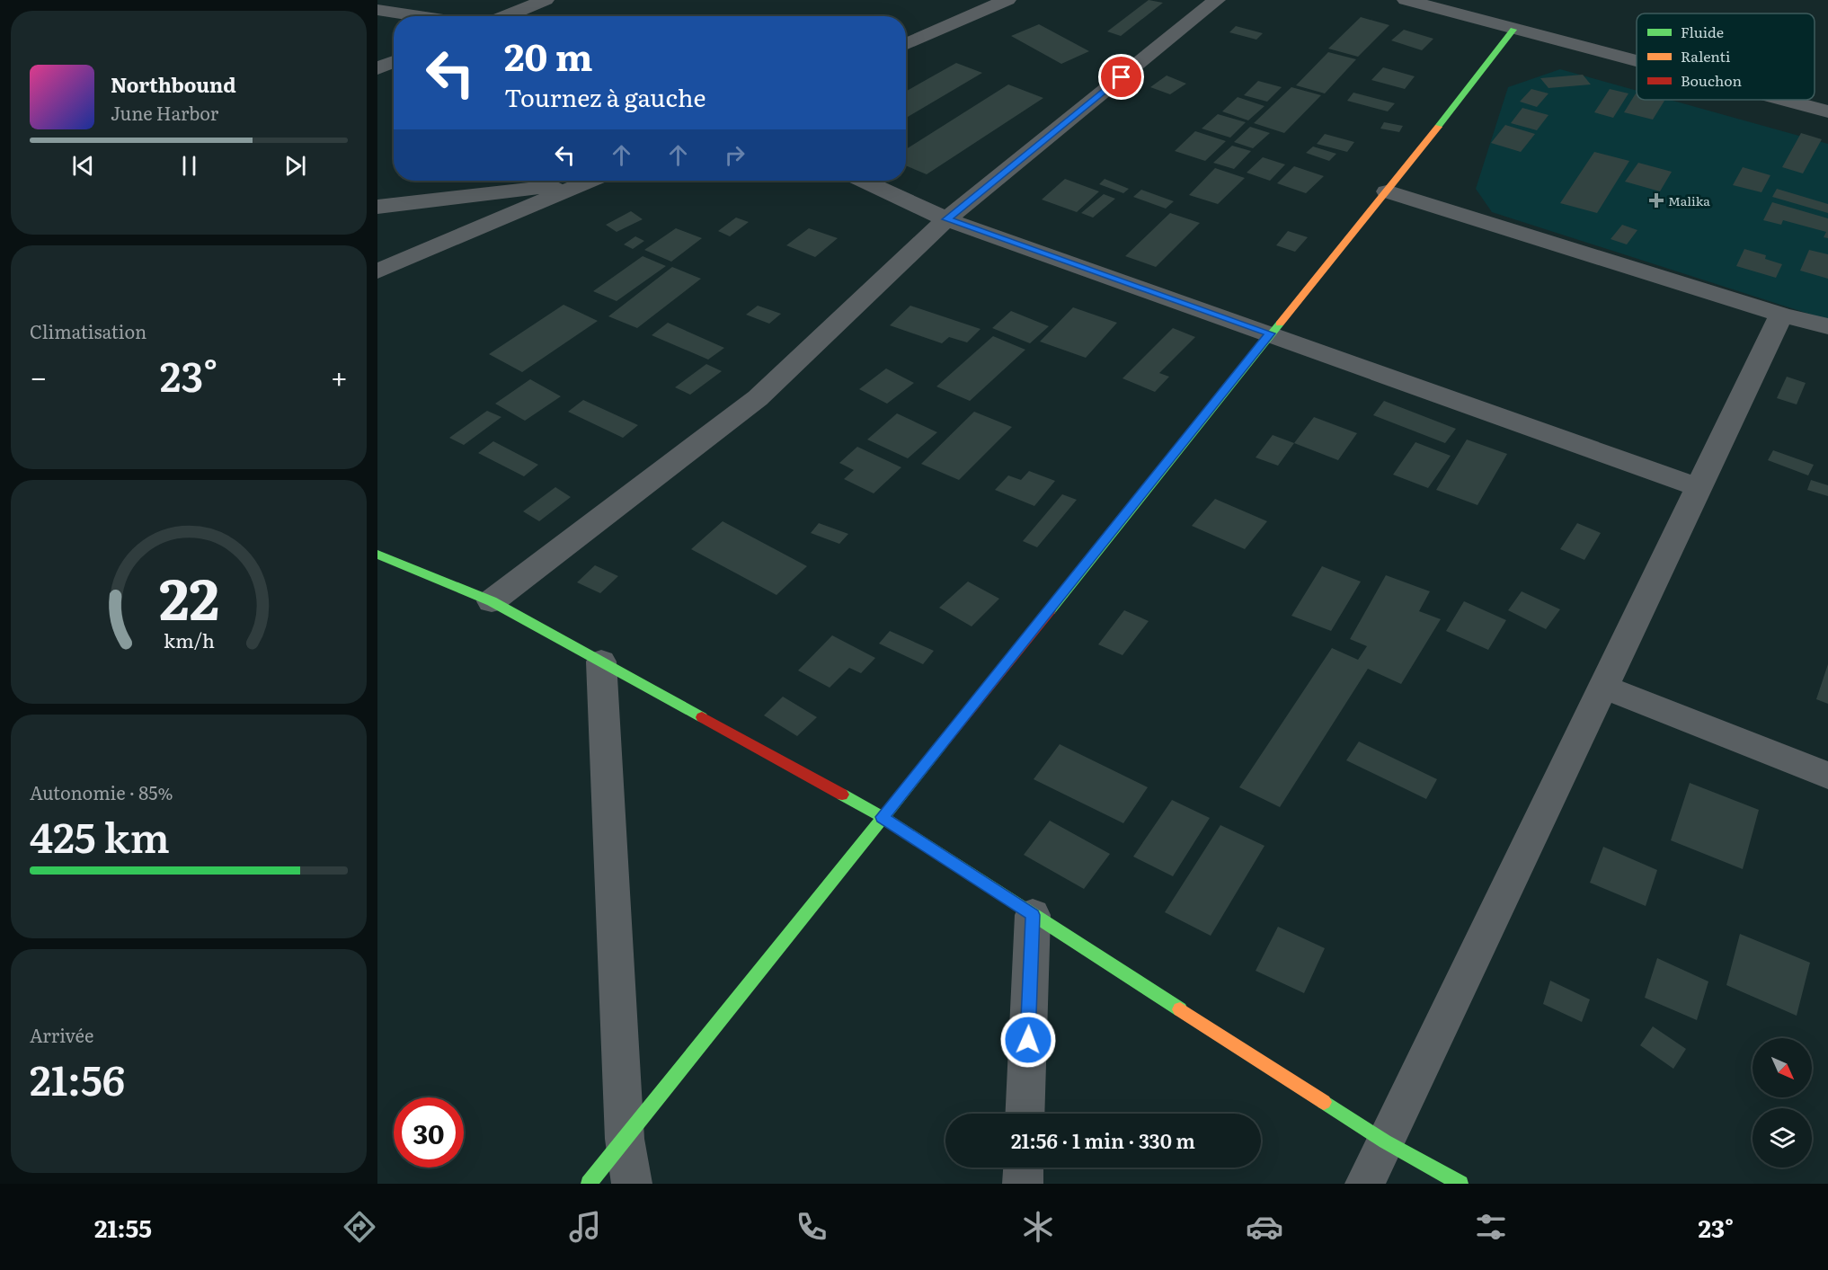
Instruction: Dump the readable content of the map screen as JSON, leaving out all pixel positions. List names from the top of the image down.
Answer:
{
  "places": {
    "health": ["Malika"]
  },
  "legend": ["Fluide", "Ralenti", "Bouchon"],
  "north": "bottom right",
  "page": {
    "turn": ["20 m", "Tournez à gauche"],
    "song": ["Northbound", "June Harbor"],
    "tile": [
      "Climatisation",
      ["Autonomie · 85%", "425 km"],
      ["Arrivée", "21:56"]
    ],
    "heat": ["−", "23°", "+"],
    "limit": "30",
    "trip": "21:56 · 1 min · 330 m",
    "tabs": ["21:55", "23°"],
    "gauge": ["22", "km/h"]
  }
}
